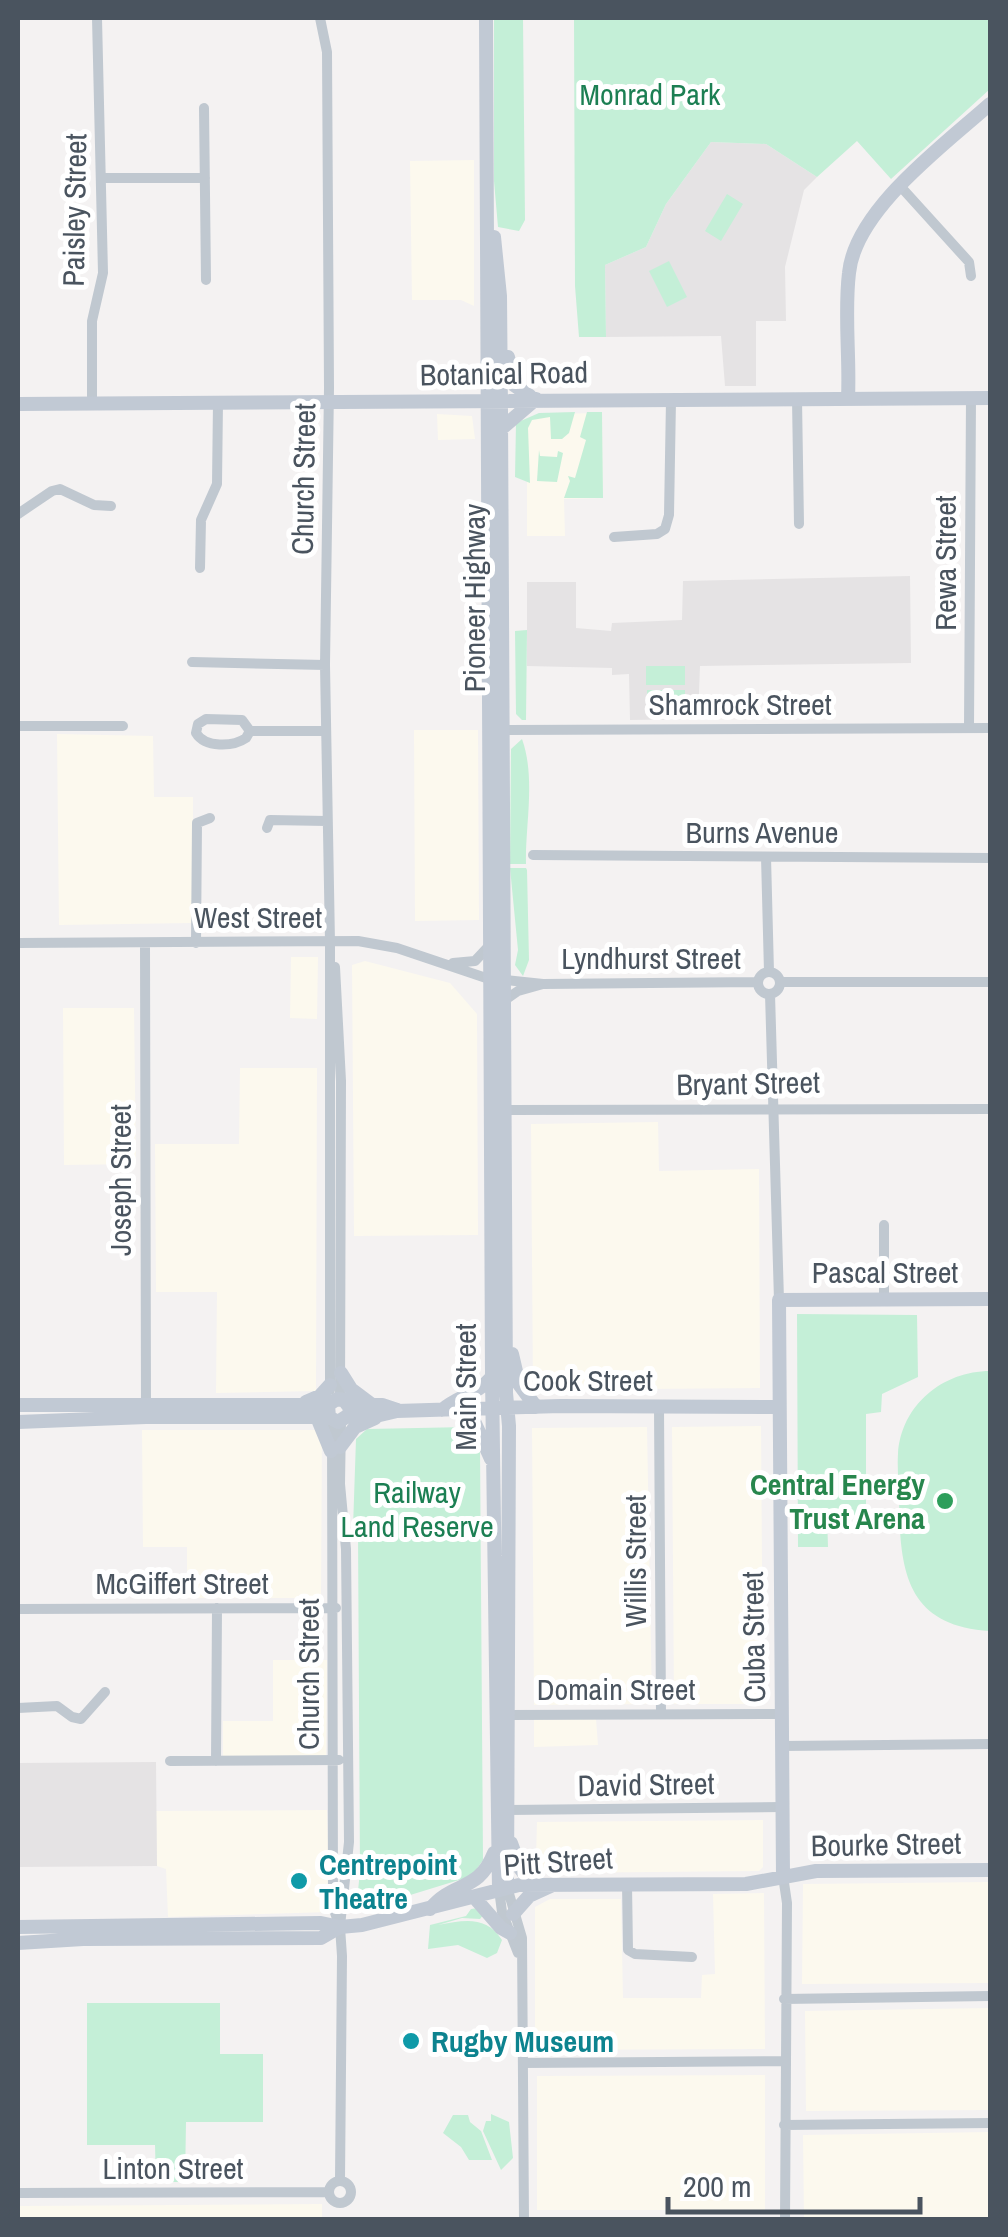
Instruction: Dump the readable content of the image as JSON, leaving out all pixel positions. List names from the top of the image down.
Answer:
{
  "streets": {
    "main road": [
      "Botanical Road",
      "Pioneer Highway",
      "Pascal Street",
      "Cook Street",
      "Main Street",
      "Cuba Street",
      "Bourke Street",
      "Pitt Street"
    ],
    "street": [
      "Paisley Street",
      "Church Street",
      "Rewa Street",
      "Shamrock Street",
      "Burns Avenue",
      "West Street",
      "Lyndhurst Street",
      "Bryant Street",
      "Joseph Street",
      "Willis Street",
      "McGiffert Street",
      "Domain Street",
      "David Street",
      "Linton Street"
    ]
  },
  "crossings": [
    ["Paisley Street", "Botanical Road"],
    ["Botanical Road", "Church Street"],
    ["Botanical Road", "Rewa Street"],
    ["Botanical Road", "Pioneer Highway"],
    ["Church Street", "West Street"],
    ["Church Street", "Cook Street"],
    ["Church Street", "McGiffert Street"],
    ["Church Street", "Pitt Street"],
    ["Church Street", "Linton Street"],
    ["Rewa Street", "Shamrock Street"],
    ["Pioneer Highway", "Shamrock Street"],
    ["Pioneer Highway", "West Street"],
    ["Pioneer Highway", "Lyndhurst Street"],
    ["Pioneer Highway", "Main Street"],
    ["West Street", "Lyndhurst Street"],
    ["West Street", "Joseph Street"],
    ["West Street", "Main Street"],
    ["Lyndhurst Street", "Main Street"],
    ["Lyndhurst Street", "Cuba Street"],
    ["Bryant Street", "Main Street"],
    ["Bryant Street", "Cuba Street"],
    ["Joseph Street", "Cook Street"],
    ["Pascal Street", "Cuba Street"],
    ["Cook Street", "Main Street"],
    ["Cook Street", "Willis Street"],
    ["Cook Street", "Cuba Street"],
    ["Main Street", "Domain Street"],
    ["Main Street", "David Street"],
    ["Main Street", "Pitt Street"],
    ["Willis Street", "Domain Street"],
    ["Cuba Street", "Domain Street"],
    ["Cuba Street", "David Street"],
    ["Cuba Street", "Bourke Street"],
    ["Cuba Street", "Pitt Street"],
    ["Bourke Street", "Pitt Street"]
  ],
  "parks": ["Monrad Park", "Railway Land Reserve"],
  "places": ["Central Energy Trust Arena", "Centrepoint Theatre", "Rugby Museum"],
  "scale_bar": "200 m"
}
